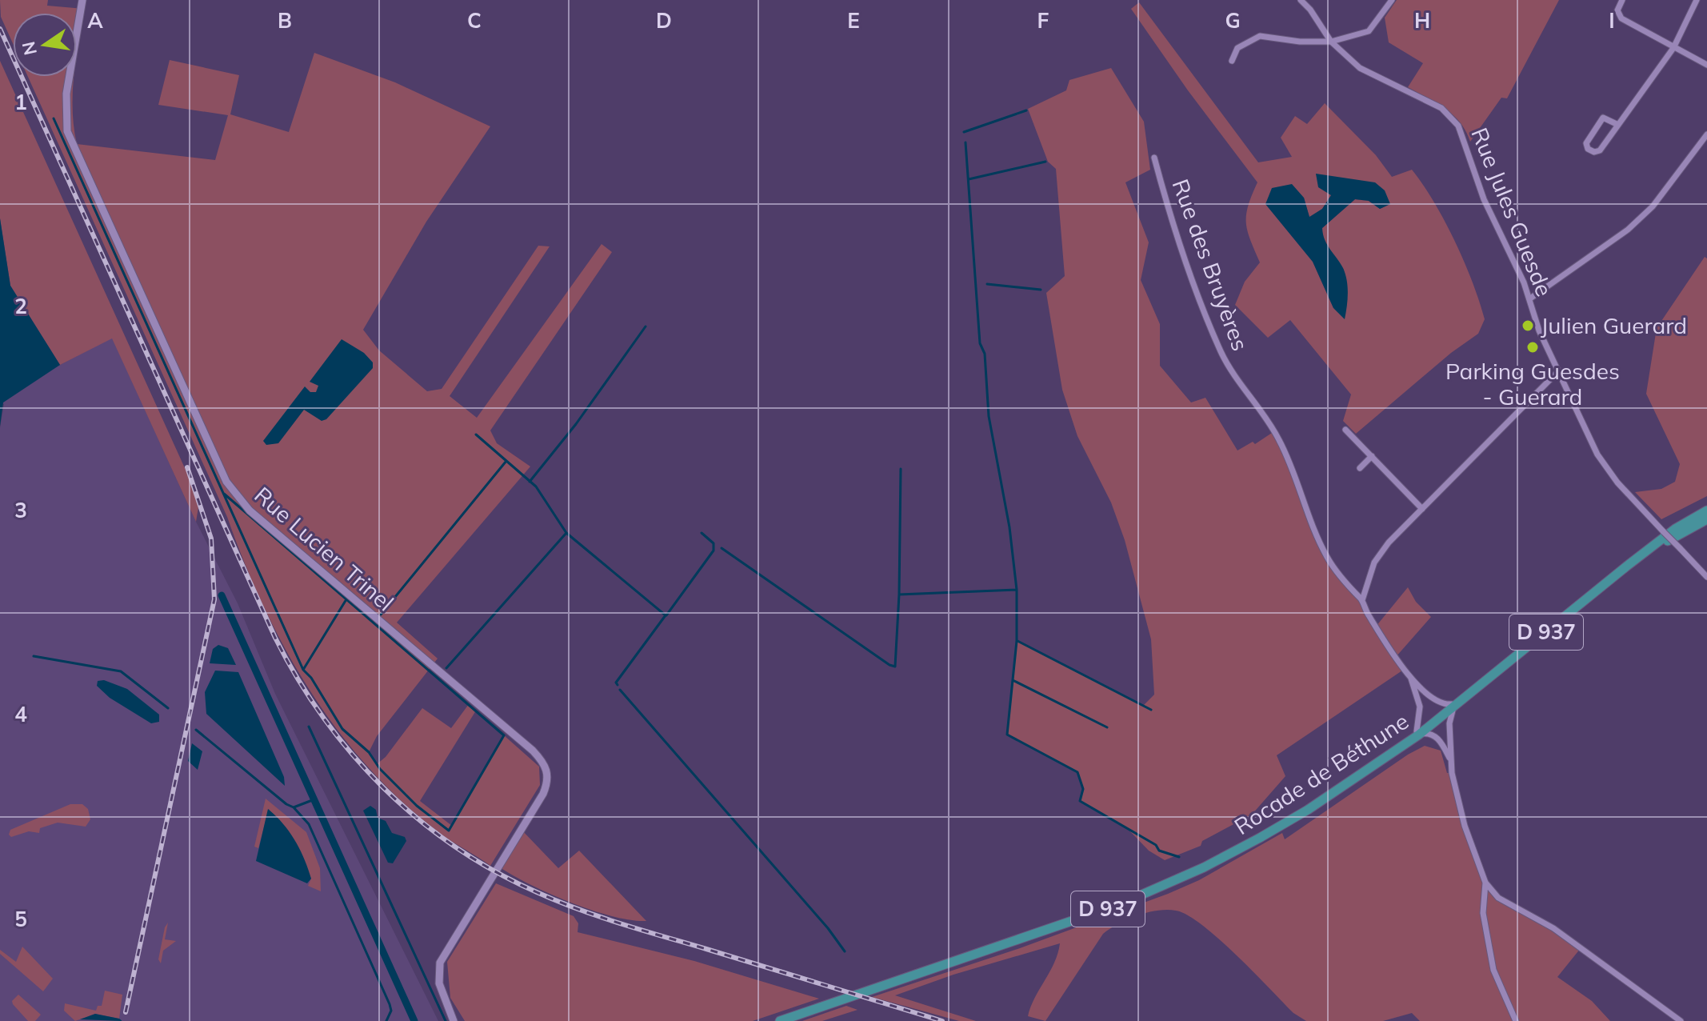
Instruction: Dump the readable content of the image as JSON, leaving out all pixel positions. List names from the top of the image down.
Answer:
{
  "streets": {
    "main road": ["D 937", "Rocade de Béthune"],
    "street": ["Rue Jules Guesde", "Rue des Bruyères", "Rue Lucien Trinel"]
  },
  "crossings": [
    ["Rue des Bruyères", "Rocade de Béthune"]
  ],
  "places": ["Julien Guerard", "Parking Guesdes - Guerard"],
  "north": "left",
  "grid": {
    "columns": [
      "A",
      "B",
      "C",
      "D",
      "E",
      "F",
      "G",
      "H",
      "I"
    ],
    "rows": [
      "1",
      "2",
      "3",
      "4",
      "5"
    ]
  }
}
